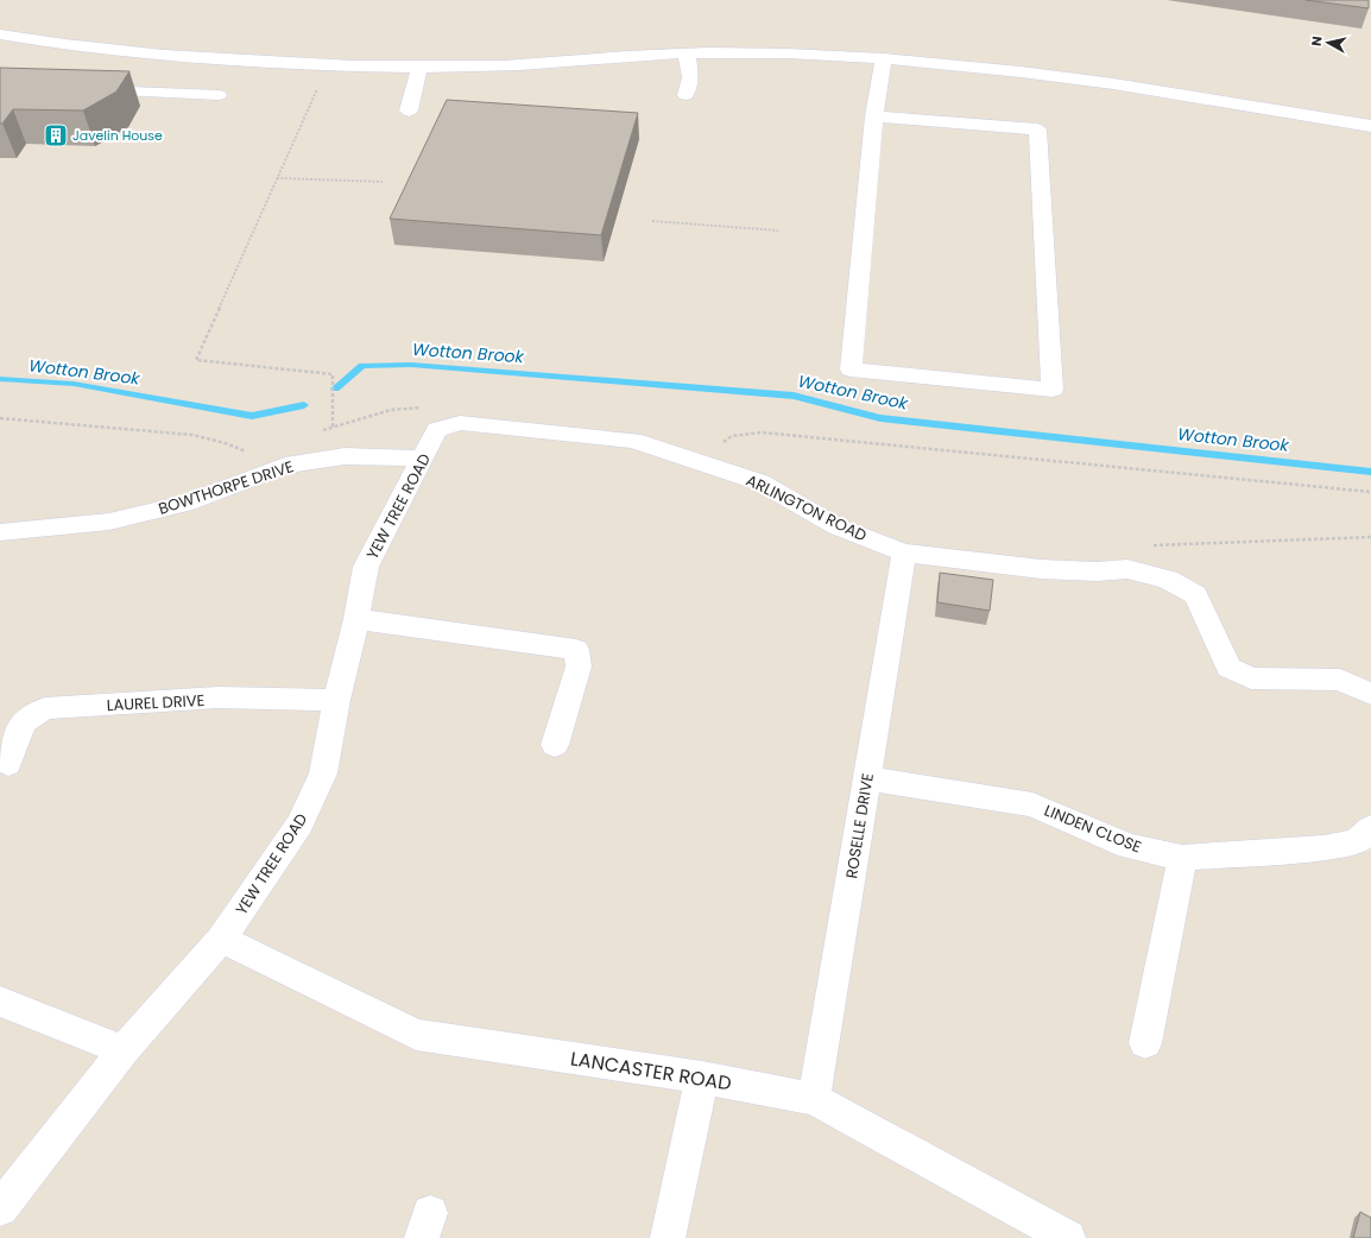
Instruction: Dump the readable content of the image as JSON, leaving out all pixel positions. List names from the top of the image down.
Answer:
{
  "streets": {
    "street": [
      "BOWTHORPE DRIVE",
      "YEW TREE ROAD",
      "ARLINGTON ROAD",
      "LAUREL DRIVE",
      "ROSELLE DRIVE",
      "LINDEN CLOSE",
      "LANCASTER ROAD"
    ]
  },
  "crossings": [
    ["BOWTHORPE DRIVE", "YEW TREE ROAD"],
    ["YEW TREE ROAD", "ARLINGTON ROAD"],
    ["YEW TREE ROAD", "LAUREL DRIVE"],
    ["YEW TREE ROAD", "LANCASTER ROAD"],
    ["ARLINGTON ROAD", "ROSELLE DRIVE"],
    ["ROSELLE DRIVE", "LINDEN CLOSE"],
    ["ROSELLE DRIVE", "LANCASTER ROAD"]
  ],
  "water": ["Wotton Brook"],
  "places": {
    "building": ["Javelin House"]
  },
  "north": "left"
}
